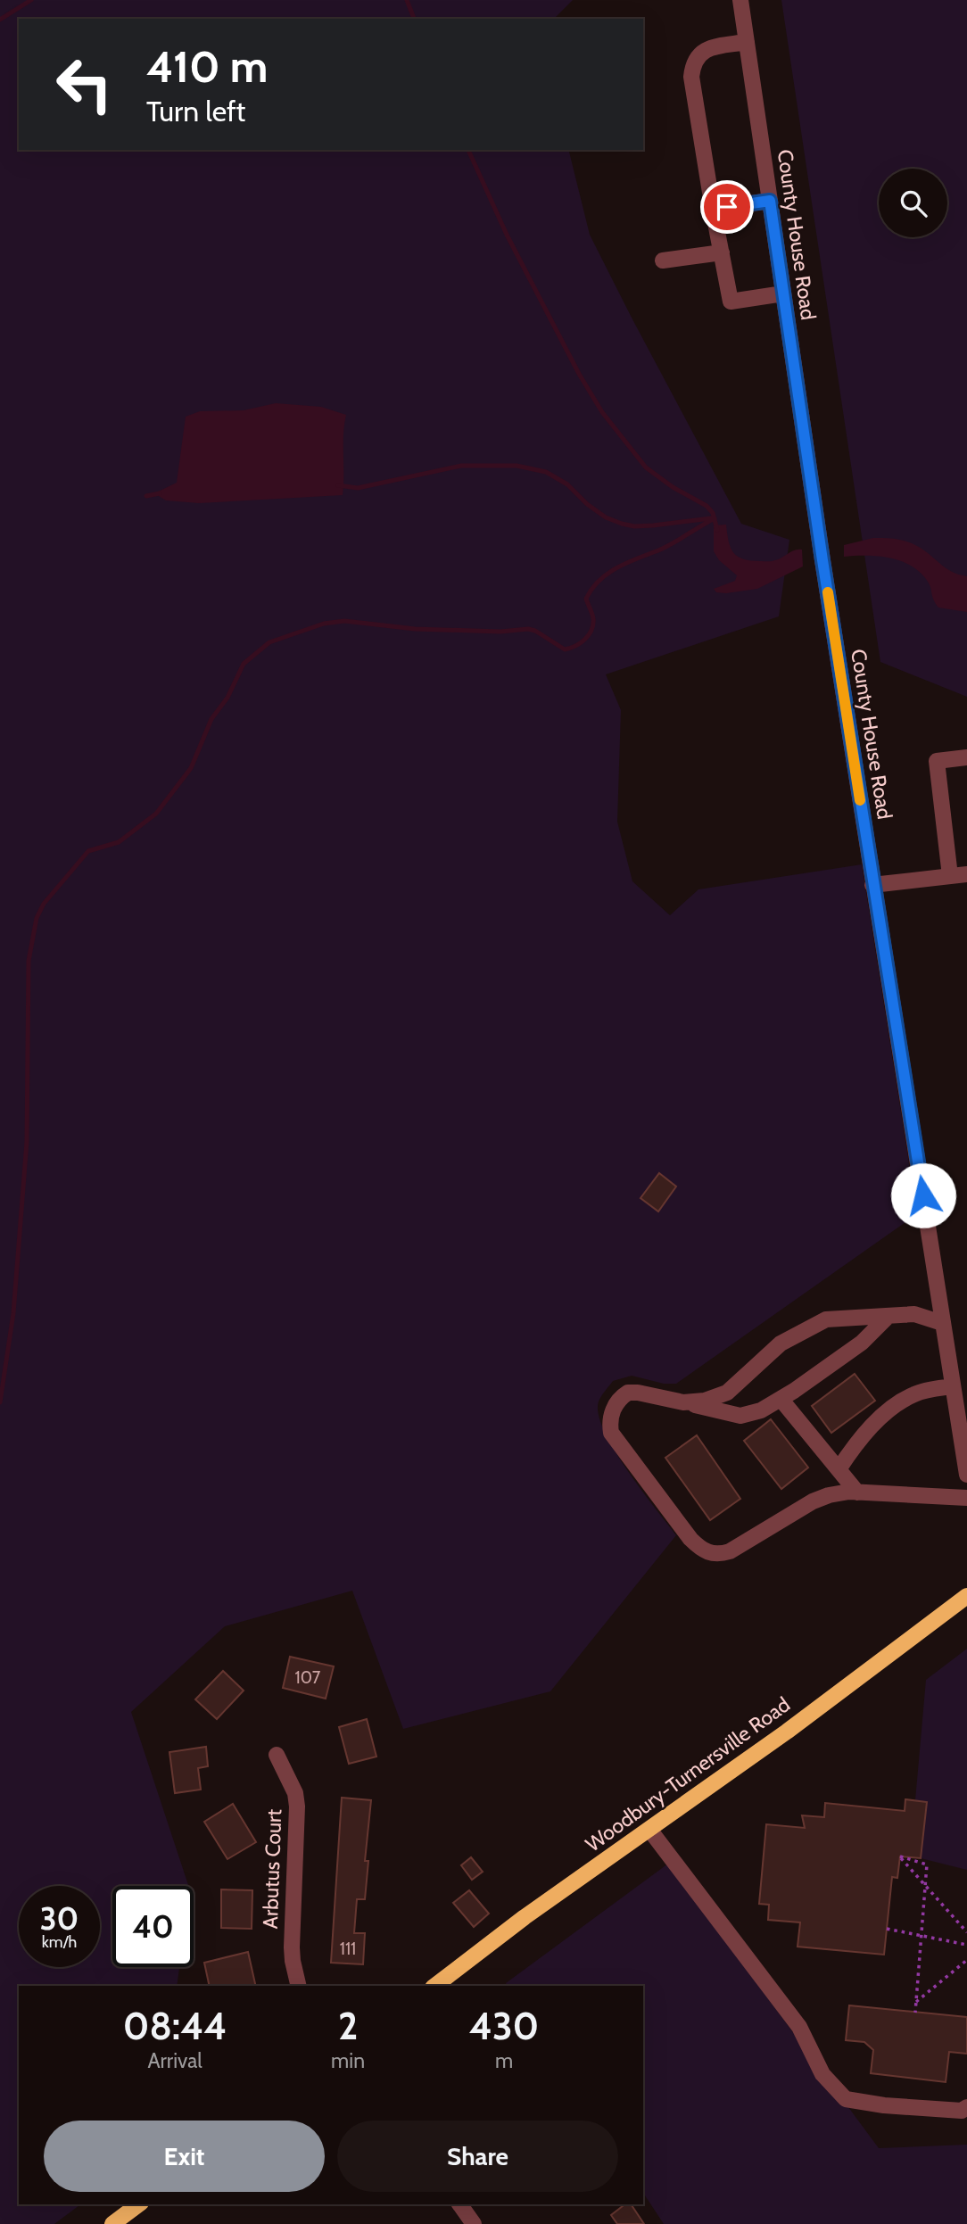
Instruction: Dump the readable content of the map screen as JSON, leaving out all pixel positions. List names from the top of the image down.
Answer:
{
  "streets": {
    "main road": ["Woodbury-Turnersville Road"],
    "street": ["County House Road", "Arbutus Court"]
  },
  "house_numbers": ["107", "111"],
  "page": {
    "turn": ["410 m", "Turn left"],
    "speed": "30 km/h",
    "limit": "40",
    "eta": [
      "08:44",
      "Arrival",
      "2",
      "min",
      "430",
      "m"
    ],
    "buttons": ["Exit", "Share"]
  }
}
